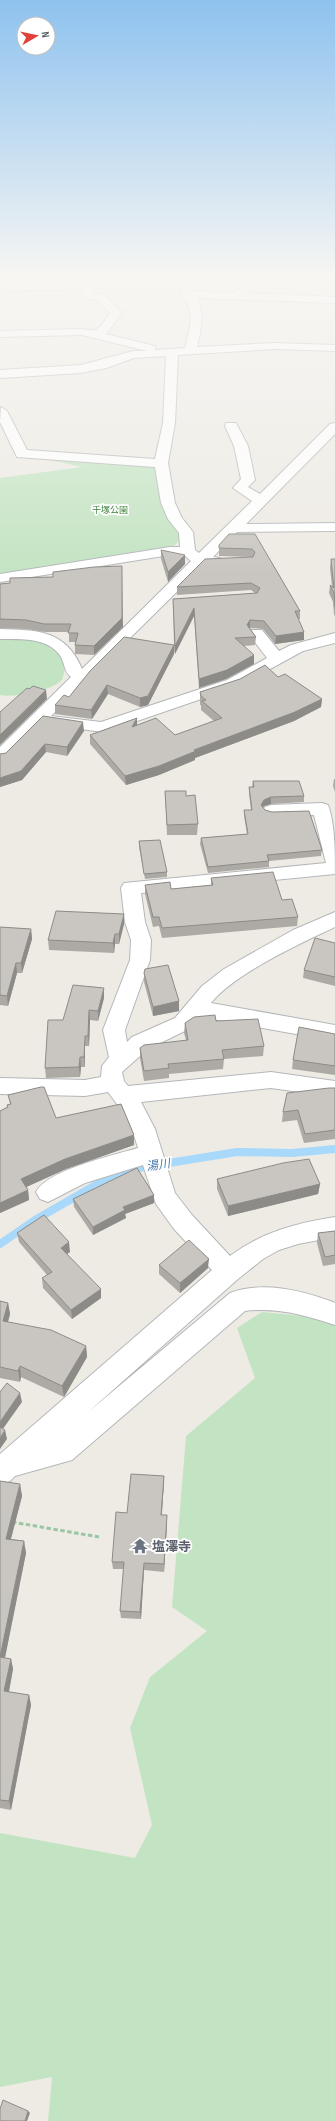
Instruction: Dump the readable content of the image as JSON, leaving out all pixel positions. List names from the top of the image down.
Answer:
{
  "water": ["湯川"],
  "parks": ["千塚公園"],
  "places": {
    "temple": ["塩澤寺"]
  },
  "north": "right"
}
